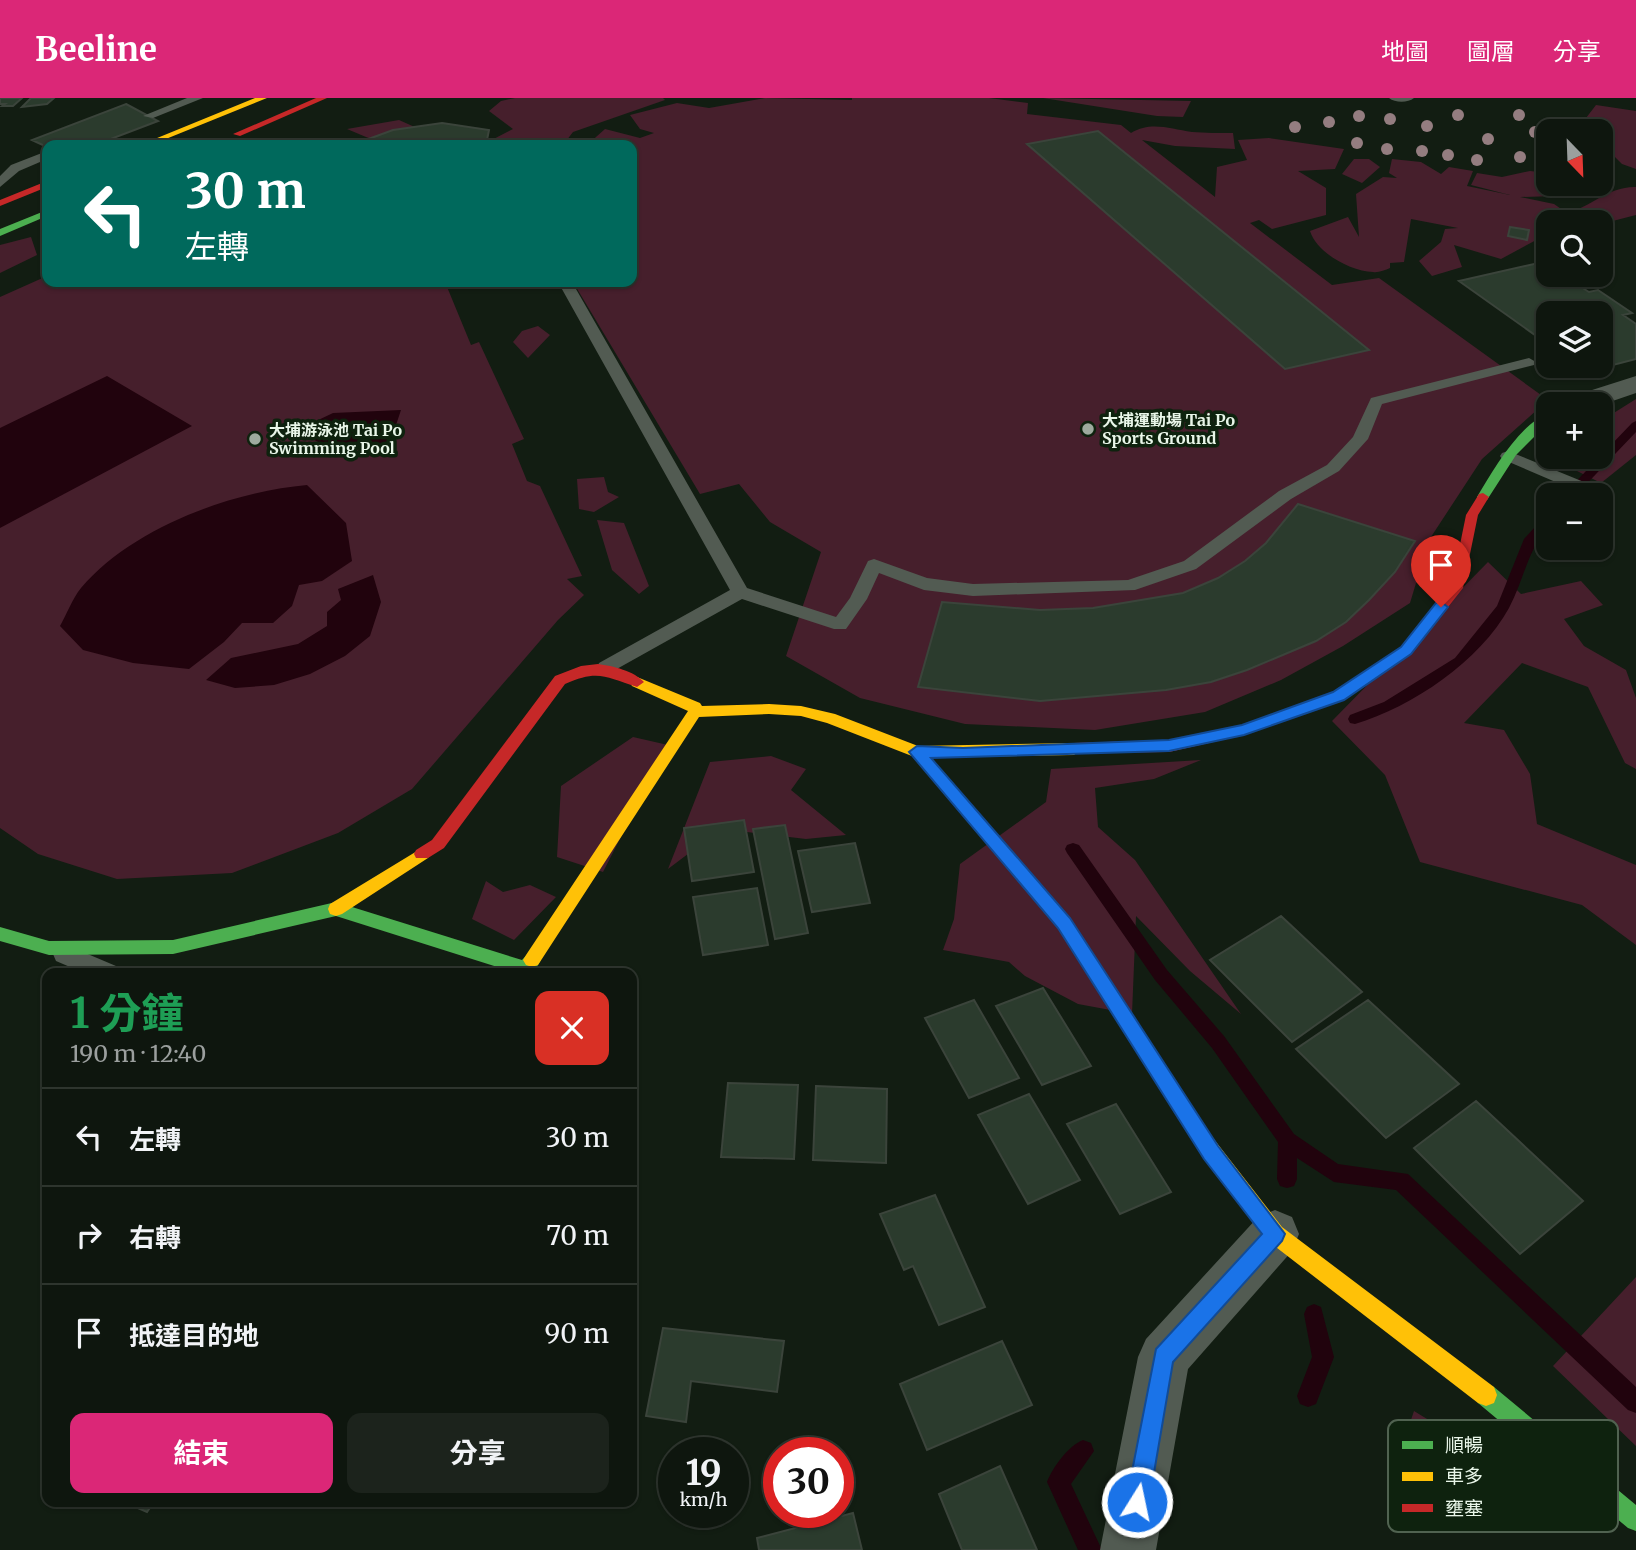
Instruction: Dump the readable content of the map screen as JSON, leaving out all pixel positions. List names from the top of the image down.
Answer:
{
  "places": ["大埔運動場 Tai Po Sports Ground", "大埔游泳池 Tai Po Swimming Pool"],
  "legend": ["順暢", "車多", "壅塞"],
  "north": "bottom right",
  "page": {
    "header": "Beeline",
    "nav": ["地圖", "圖層", "分享"],
    "map_buttons": ["+", "−"],
    "turn": ["30 m", "左轉"],
    "heading": ["1 分鐘", "190 m · 12:40"],
    "list": [
      {
        "name": "左轉",
        "value": "30 m"
      },
      {
        "name": "右轉",
        "value": "70 m"
      },
      {
        "name": "抵達目的地",
        "value": "90 m"
      }
    ],
    "buttons": ["結束", "分享"],
    "speed": "19 km/h",
    "limit": "30"
  }
}
